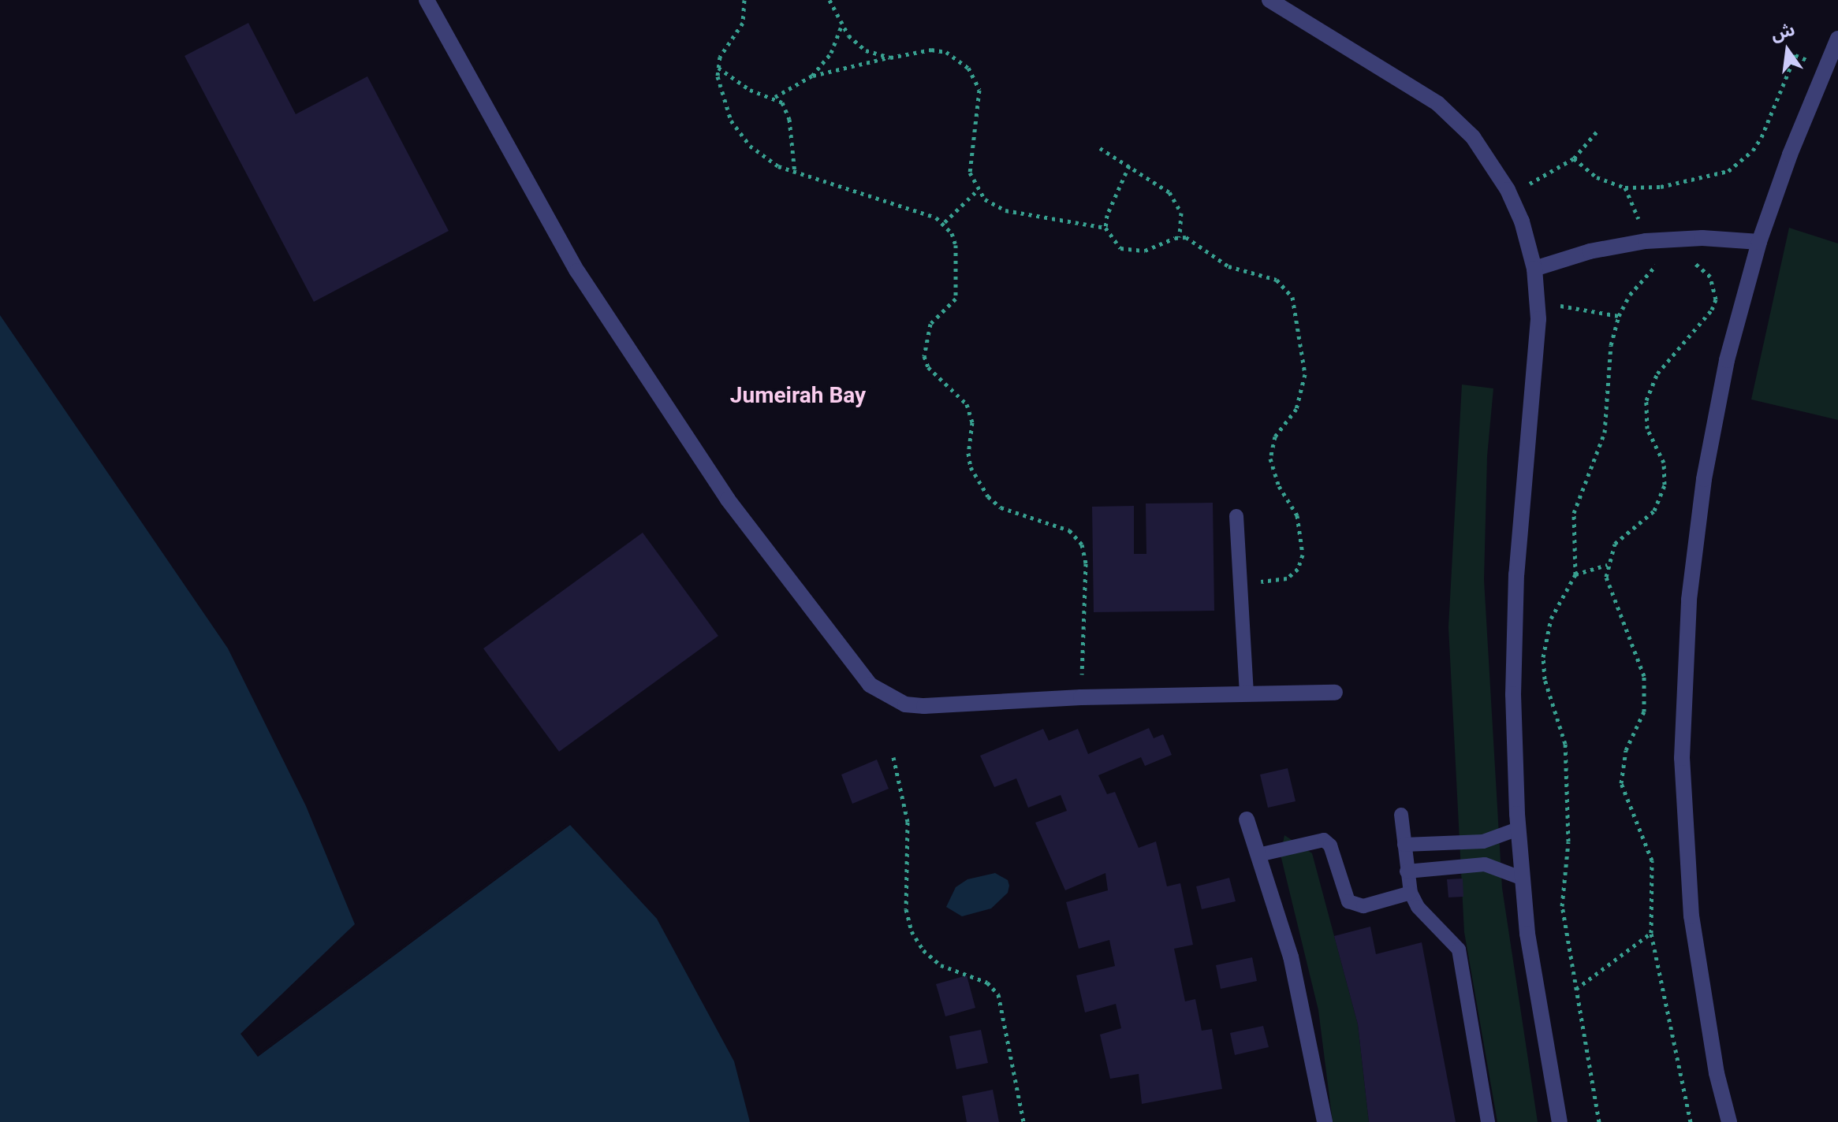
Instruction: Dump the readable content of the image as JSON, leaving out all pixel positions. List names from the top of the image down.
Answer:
{
  "districts": ["Jumeirah Bay"],
  "north": "top"
}
